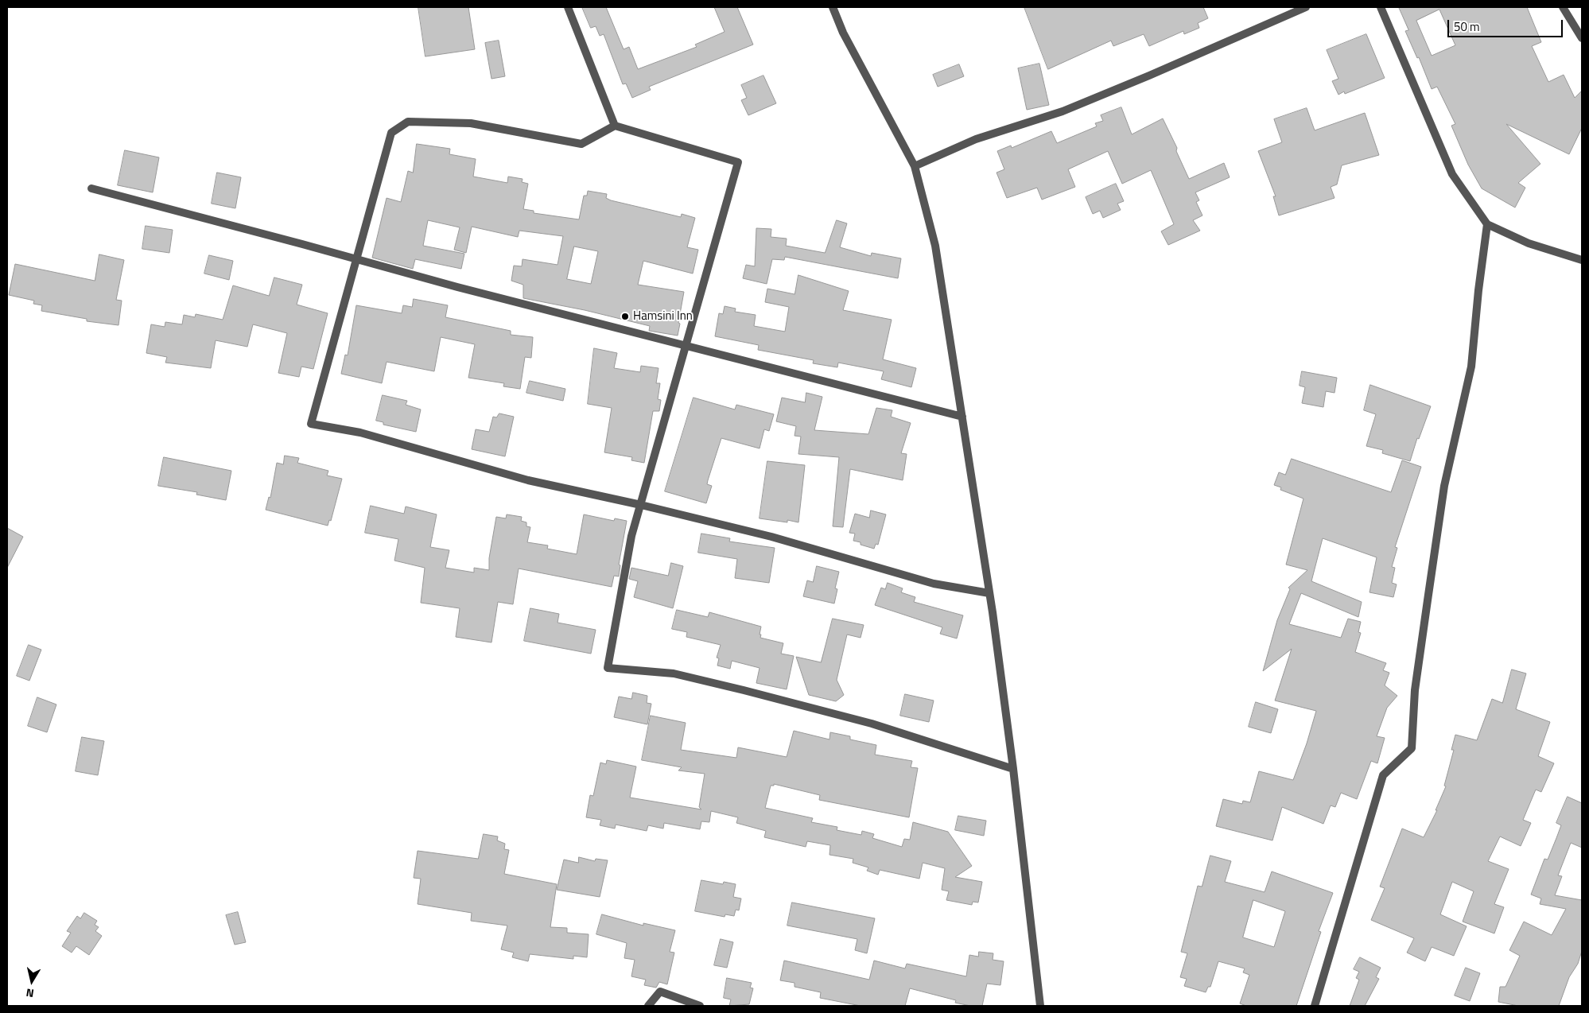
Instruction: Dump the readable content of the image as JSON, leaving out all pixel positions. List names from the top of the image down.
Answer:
{
  "places": ["Hamsini Inn"],
  "scale_bar": "50 m",
  "north": "bottom"
}
